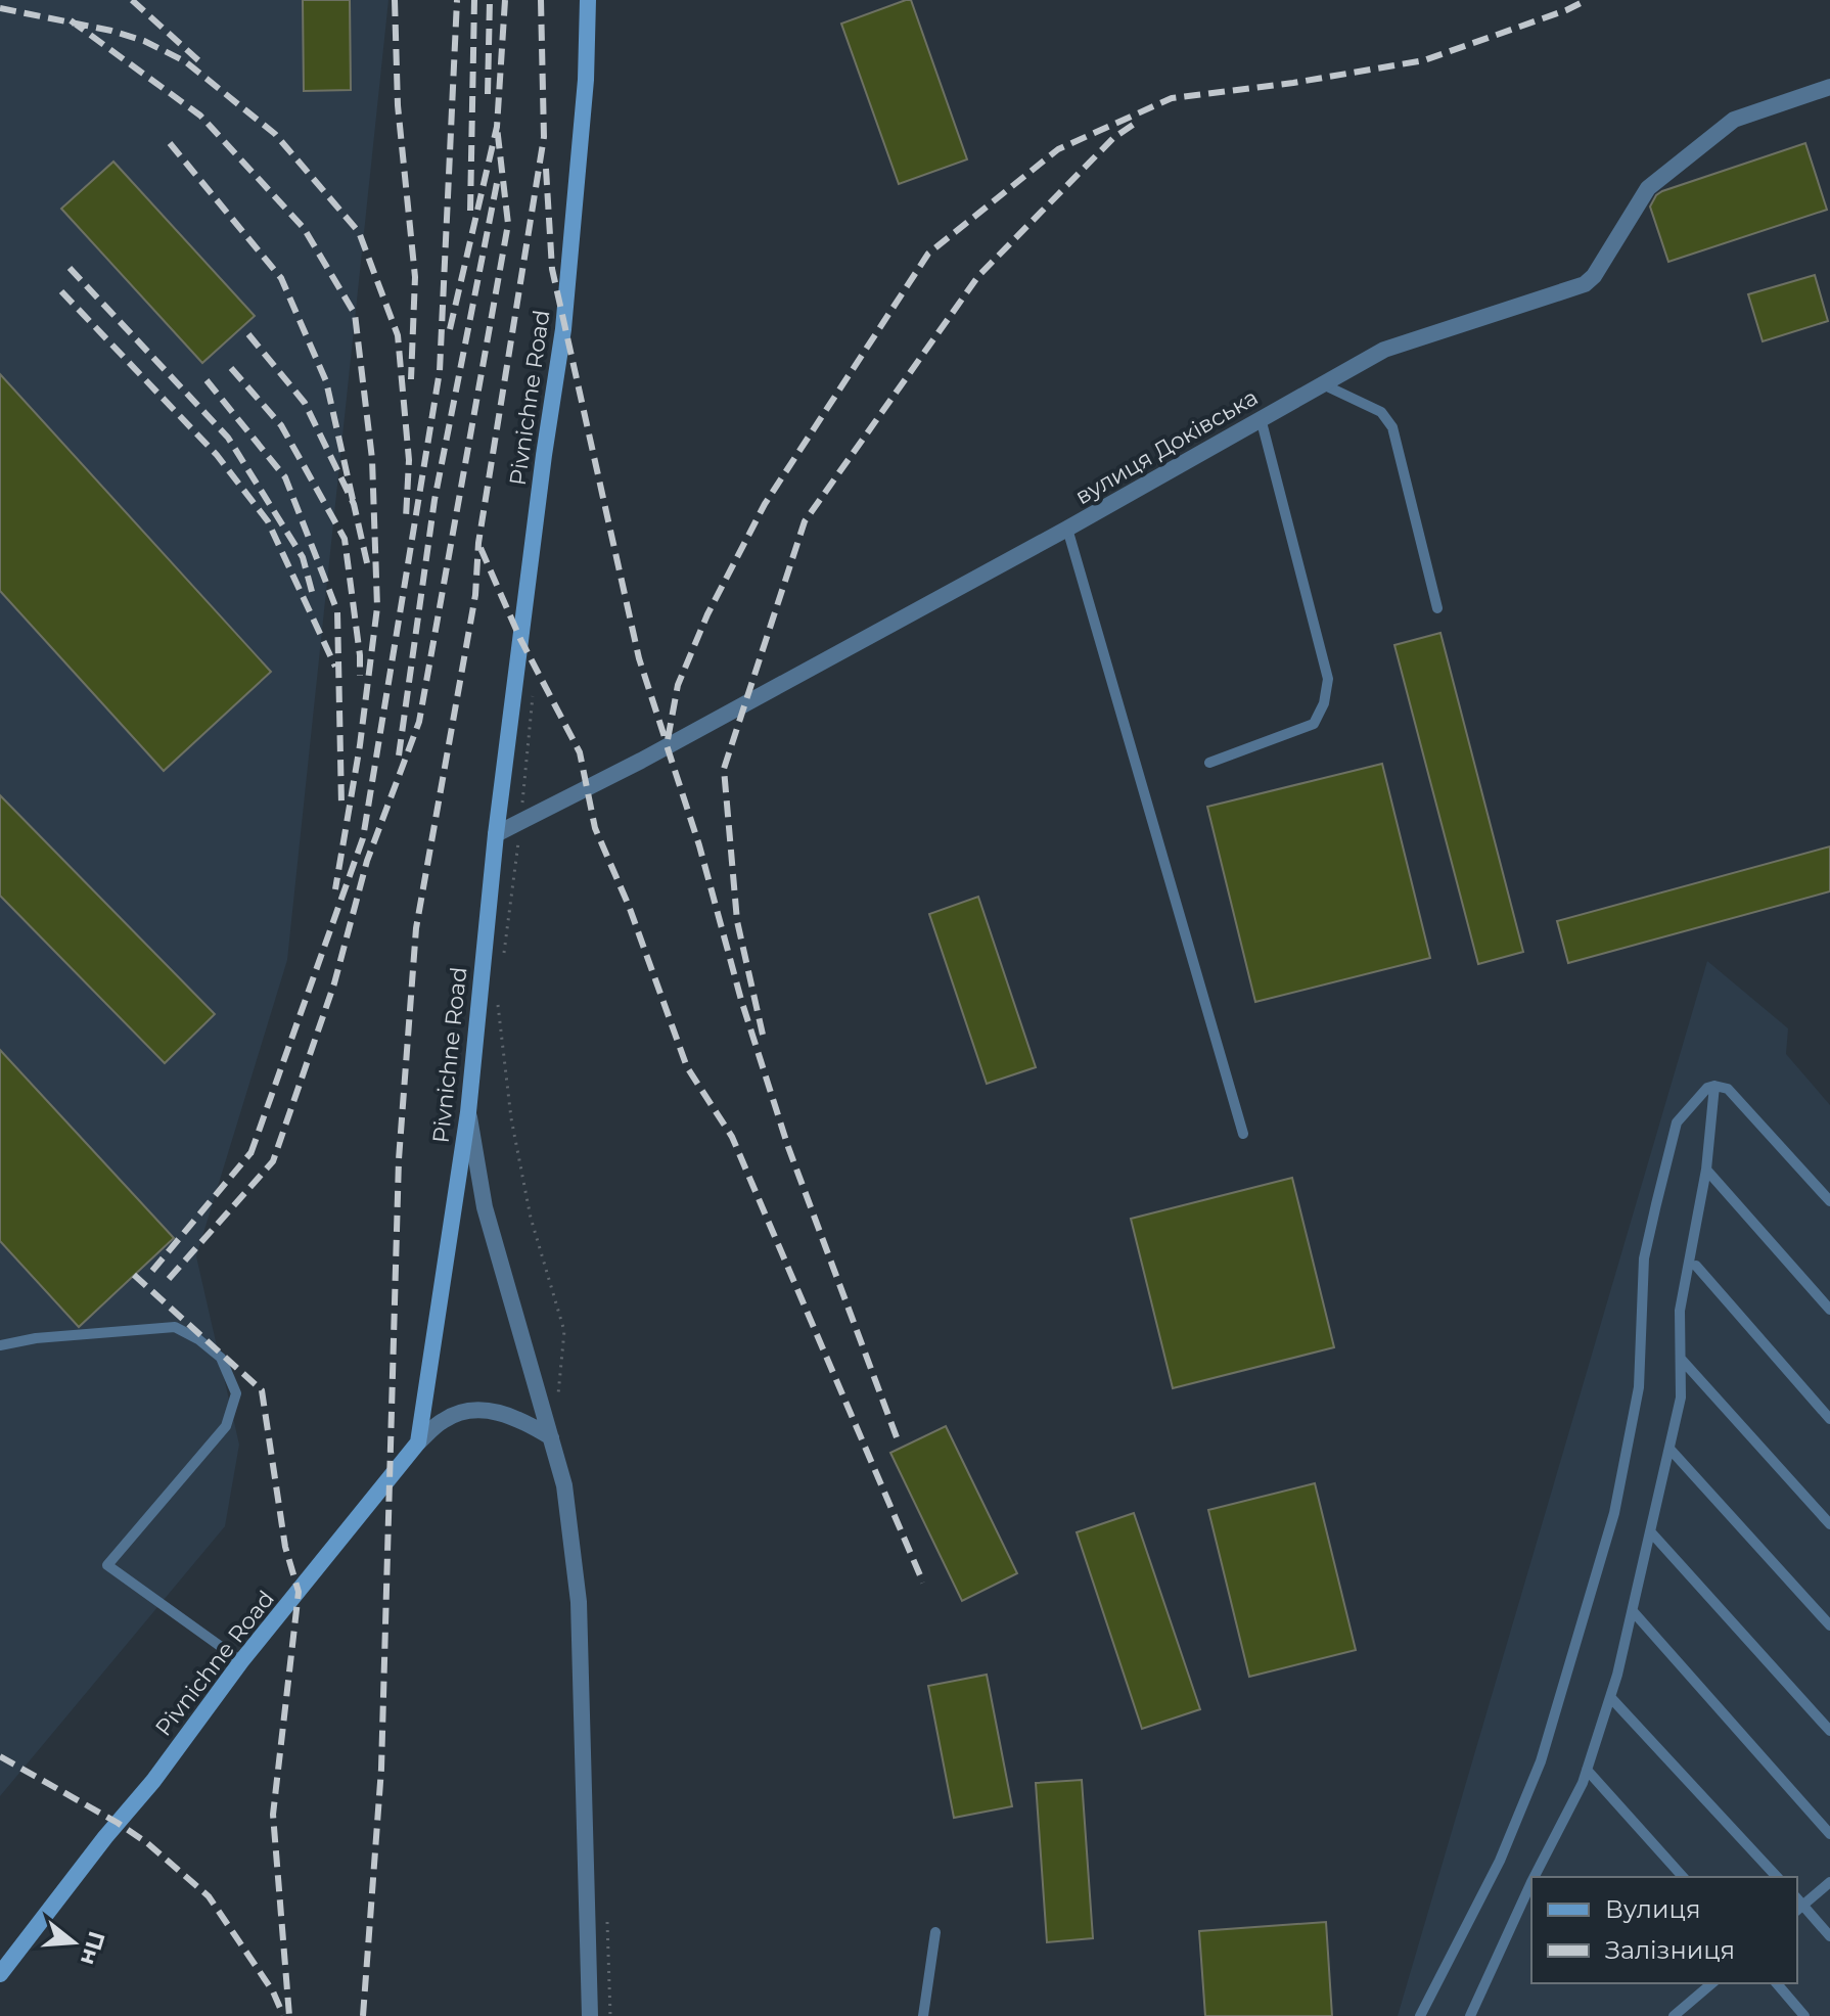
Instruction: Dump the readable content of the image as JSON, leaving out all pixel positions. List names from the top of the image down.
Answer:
{
  "streets": {
    "main road": ["Pivnichne Road"],
    "street": ["вулиця Доківська"]
  },
  "crossings": [
    ["Pivnichne Road", "вулиця Доківська"]
  ],
  "legend": ["Вулиця", "Залізниця"],
  "north": "right"
}
